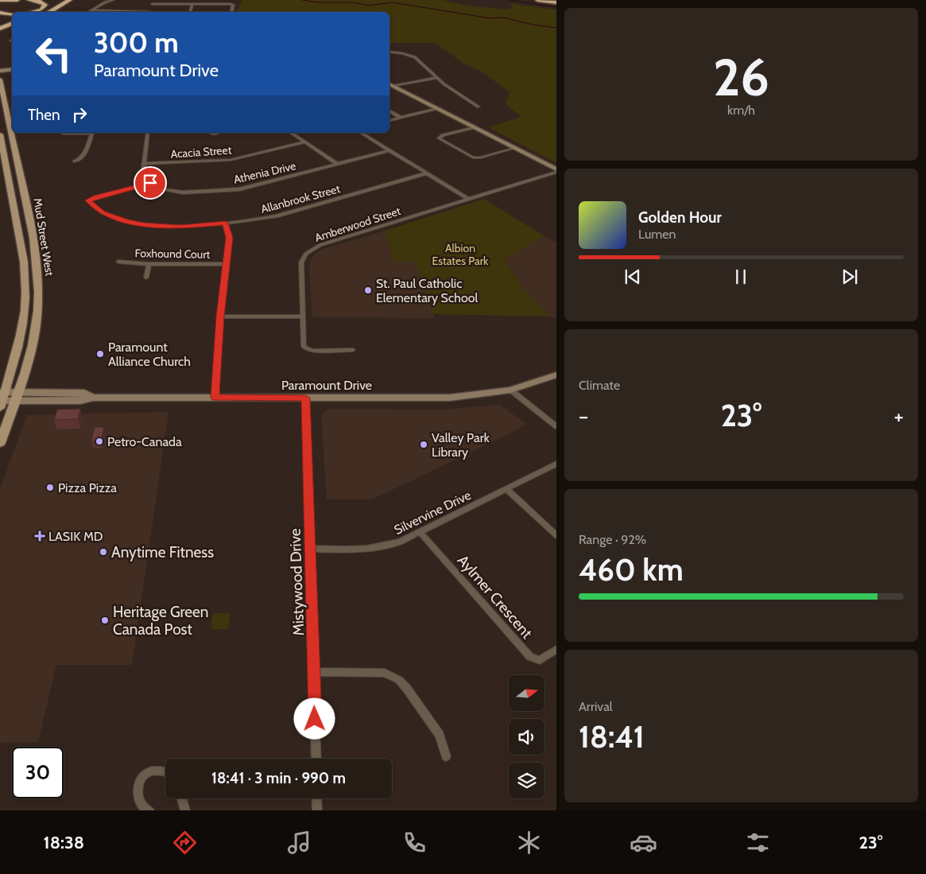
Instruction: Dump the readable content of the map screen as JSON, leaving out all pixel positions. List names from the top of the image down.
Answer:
{
  "streets": {
    "main road": ["Mud Street West"],
    "street": [
      "Acacia Street",
      "Athenia Drive",
      "Allanbrook Street",
      "Amberwood Street",
      "Foxhound Court",
      "Paramount Drive",
      "Silvervine Drive",
      "Mistywood Drive",
      "Aylmer Crescent"
    ]
  },
  "crossings": [
    ["Athenia Drive", "Allanbrook Street"],
    ["Mud Street West", "Paramount Drive"],
    ["Paramount Drive", "Mistywood Drive"],
    ["Silvervine Drive", "Mistywood Drive"],
    ["Silvervine Drive", "Aylmer Crescent"]
  ],
  "parks": ["Albion Estates Park"],
  "places": {
    "other": [
      "St. Paul Catholic Elementary School",
      "Paramount Alliance Church",
      "Petro-Canada",
      "Valley Park Library",
      "Pizza Pizza",
      "Anytime Fitness",
      "Heritage Green Canada Post"
    ],
    "health": ["LASIK MD"]
  },
  "north": "right",
  "page": {
    "tile": [
      ["26", "km/h"],
      "Climate",
      ["Range · 92%", "460 km"],
      ["Arrival", "18:41"]
    ],
    "turn": ["300 m", "Paramount Drive"],
    "then": "Then",
    "song": ["Golden Hour", "Lumen"],
    "heat": ["−", "23°", "+"],
    "limit": "30",
    "trip": "18:41 · 3 min · 990 m",
    "tabs": ["18:38", "23°"]
  }
}
